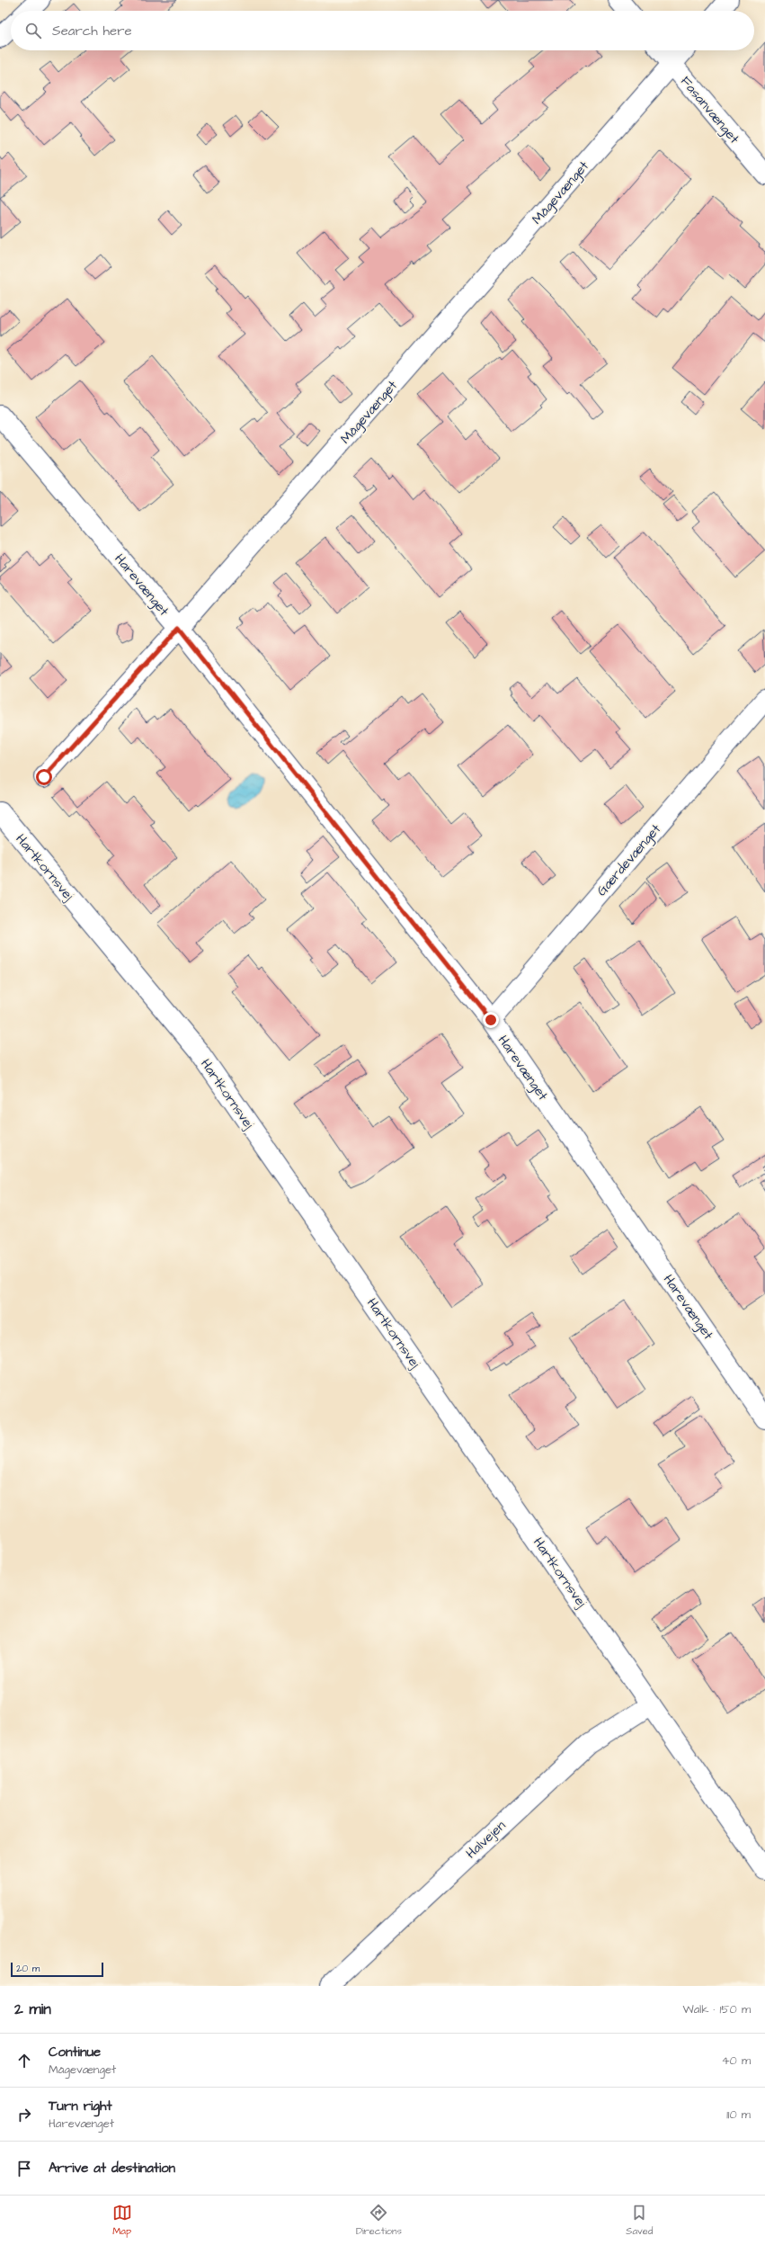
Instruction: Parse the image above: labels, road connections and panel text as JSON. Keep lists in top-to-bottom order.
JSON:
{
  "streets": {
    "street": [
      "Fasanvænget",
      "Mågevænget",
      "Harevænget",
      "Gærdevænget",
      "Hartkornsvej",
      "Halvejen"
    ]
  },
  "crossings": [
    ["Fasanvænget", "Mågevænget"],
    ["Mågevænget", "Harevænget"],
    ["Harevænget", "Gærdevænget"],
    ["Hartkornsvej", "Halvejen"]
  ],
  "scale_bar": "20 m",
  "page": {
    "search": "Search here",
    "scale": "20 m",
    "heading": ["2 min", "Walk · 150 m"],
    "list": [
      ["Continue", "Mågevænget", "40 m"],
      ["Turn right", "Harevænget", "110 m"],
      "Arrive at destination"
    ],
    "nav": ["Map", "Directions", "Saved"]
  }
}
